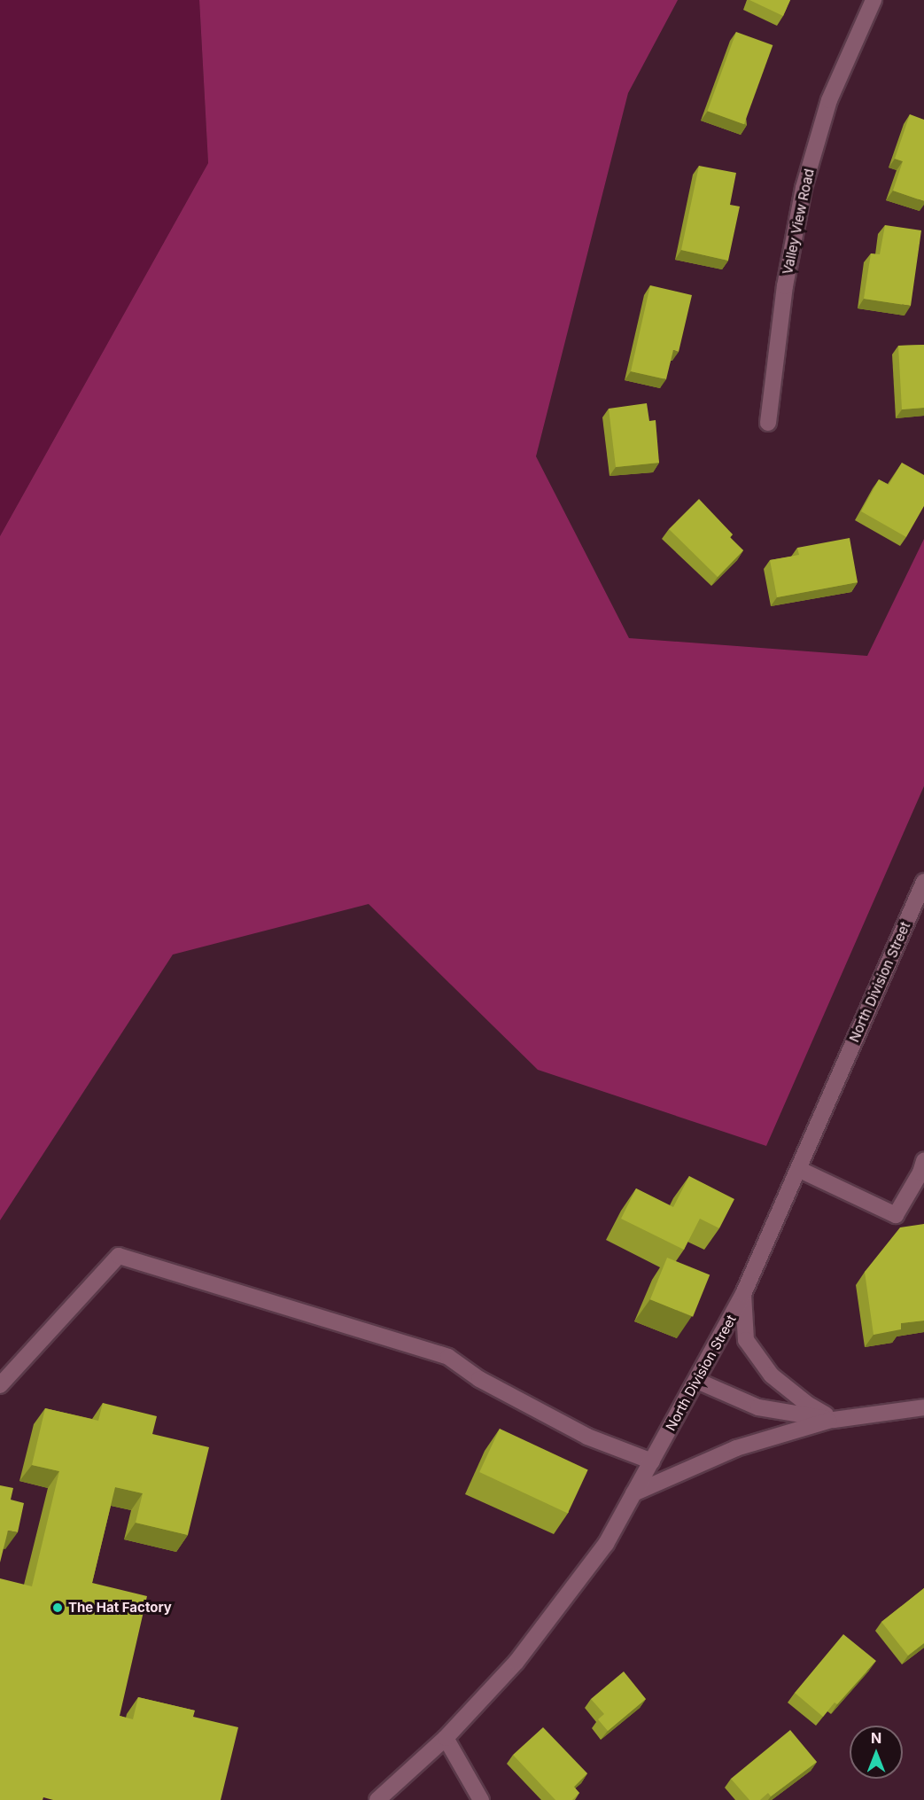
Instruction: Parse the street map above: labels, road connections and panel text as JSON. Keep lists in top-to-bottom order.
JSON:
{
  "streets": {
    "street": ["Valley View Road", "North Division Street"]
  },
  "places": ["The Hat Factory"],
  "north": "top"
}
